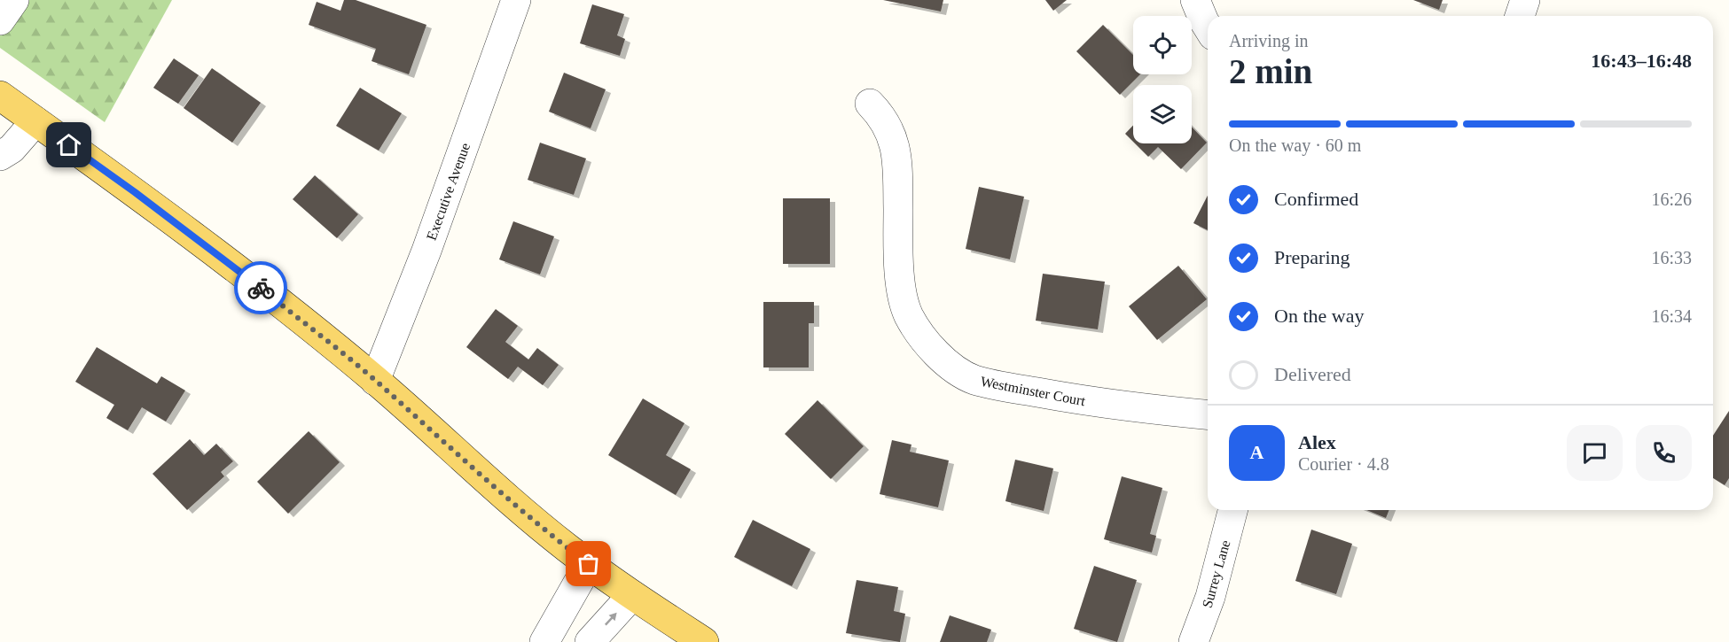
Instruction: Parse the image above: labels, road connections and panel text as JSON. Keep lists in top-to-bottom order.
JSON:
{
  "streets": {
    "street": ["Executive Avenue", "Westminster Court", "Surrey Lane"]
  },
  "page": {
    "heading": ["2 min", "Arriving in", "16:43–16:48"],
    "panel": ["Alex", "Courier · 4.8"],
    "bar": "On the way · 60 m",
    "list": [
      ["Confirmed", "16:26"],
      ["Preparing", "16:33"],
      ["On the way", "16:34"],
      "Delivered"
    ],
    "round": "A"
  }
}
